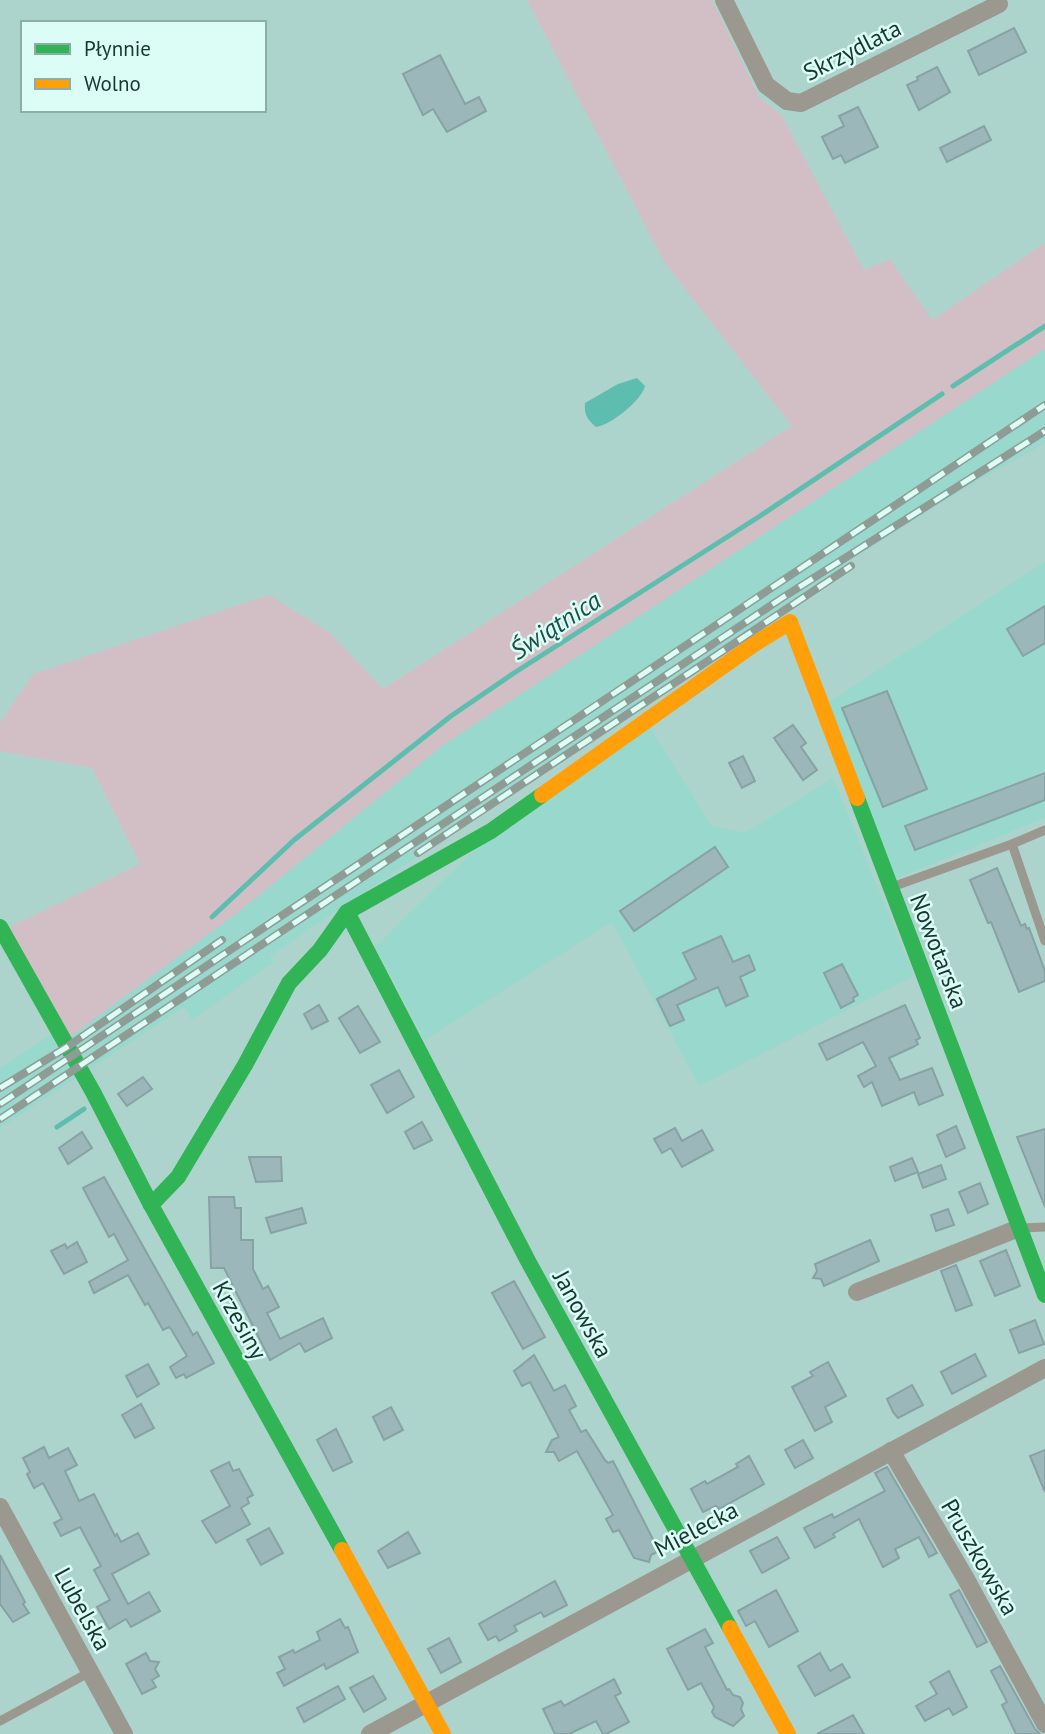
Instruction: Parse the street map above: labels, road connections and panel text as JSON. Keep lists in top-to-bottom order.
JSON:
{
  "streets": {
    "street": [
      "Skrzydlata",
      "Nowotarska",
      "Janowska",
      "Krzesiny",
      "Mielecka",
      "Pruszkowska",
      "Lubelska"
    ]
  },
  "crossings": [
    ["Nowotarska", "Janowska"],
    ["Janowska", "Mielecka"],
    ["Krzesiny", "Mielecka"],
    ["Mielecka", "Pruszkowska"]
  ],
  "water": ["Świątnica"],
  "legend": ["Płynnie", "Wolno"]
}
